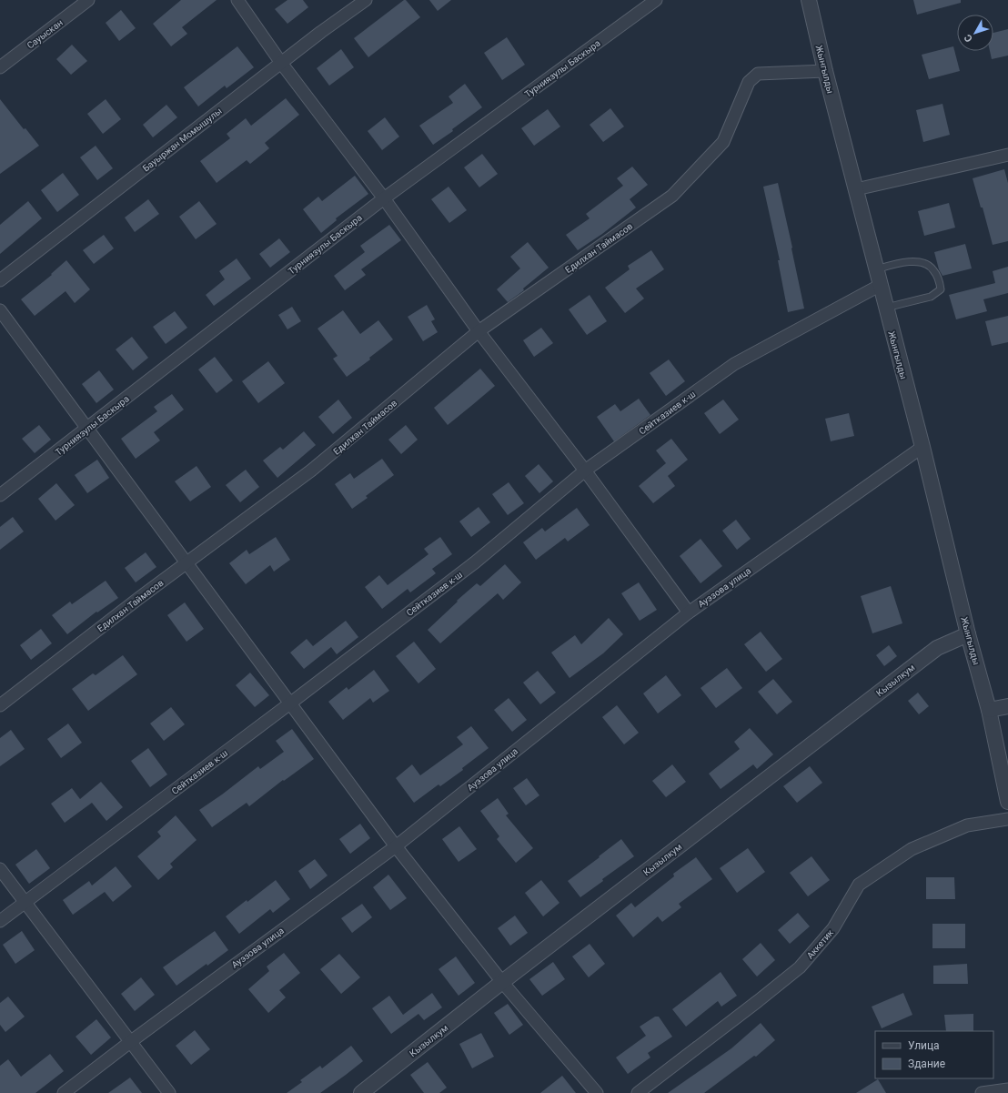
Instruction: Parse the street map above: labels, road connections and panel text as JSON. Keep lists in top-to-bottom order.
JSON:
{
  "streets": {
    "street": [
      "Сауыскан",
      "Турниязулы Баскыра",
      "Жынгылды",
      "Бауыржан Момышулы",
      "Едилхан Таймасов",
      "Сейтказиев к-ш",
      "Ауэзова улица",
      "Кызылкум",
      "Аккетик"
    ]
  },
  "crossings": [
    ["Жынгылды", "Едилхан Таймасов"],
    ["Жынгылды", "Сейтказиев к-ш"],
    ["Жынгылды", "Ауэзова улица"],
    ["Жынгылды", "Кызылкум"]
  ],
  "legend": ["Улица", "Здание"],
  "north": "bottom left"
}
